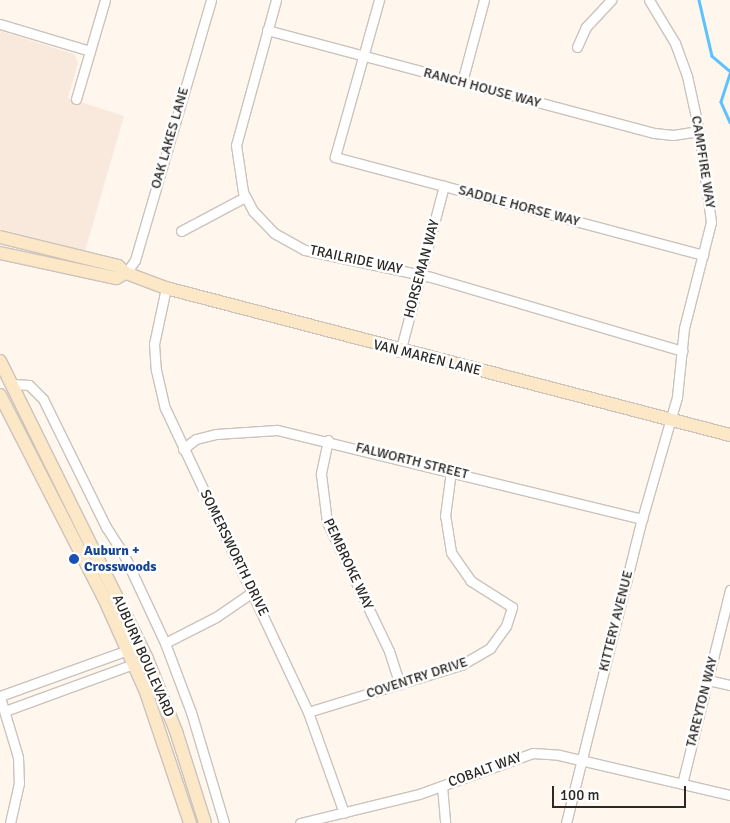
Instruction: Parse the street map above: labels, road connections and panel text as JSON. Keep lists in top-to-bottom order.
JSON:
{
  "streets": {
    "main road": ["VAN MAREN LANE", "AUBURN BOULEVARD"],
    "street": [
      "RANCH HOUSE WAY",
      "OAK LAKES LANE",
      "CAMPFIRE WAY",
      "SADDLE HORSE WAY",
      "TRAILRIDE WAY",
      "HORSEMAN WAY",
      "FALWORTH STREET",
      "SOMERSWORTH DRIVE",
      "PEMBROKE WAY",
      "KITTERY AVENUE",
      "COVENTRY DRIVE",
      "TAREYTON WAY",
      "COBALT WAY"
    ]
  },
  "crossings": [
    ["RANCH HOUSE WAY", "CAMPFIRE WAY"],
    ["RANCH HOUSE WAY", "SADDLE HORSE WAY"],
    ["RANCH HOUSE WAY", "TRAILRIDE WAY"],
    ["OAK LAKES LANE", "VAN MAREN LANE"],
    ["CAMPFIRE WAY", "SADDLE HORSE WAY"],
    ["CAMPFIRE WAY", "TRAILRIDE WAY"],
    ["CAMPFIRE WAY", "VAN MAREN LANE"],
    ["CAMPFIRE WAY", "KITTERY AVENUE"],
    ["SADDLE HORSE WAY", "HORSEMAN WAY"],
    ["TRAILRIDE WAY", "HORSEMAN WAY"],
    ["HORSEMAN WAY", "VAN MAREN LANE"],
    ["VAN MAREN LANE", "SOMERSWORTH DRIVE"],
    ["VAN MAREN LANE", "KITTERY AVENUE"],
    ["FALWORTH STREET", "SOMERSWORTH DRIVE"],
    ["FALWORTH STREET", "PEMBROKE WAY"],
    ["FALWORTH STREET", "KITTERY AVENUE"],
    ["FALWORTH STREET", "COVENTRY DRIVE"],
    ["SOMERSWORTH DRIVE", "COVENTRY DRIVE"],
    ["SOMERSWORTH DRIVE", "COBALT WAY"],
    ["PEMBROKE WAY", "COVENTRY DRIVE"],
    ["KITTERY AVENUE", "COBALT WAY"],
    ["TAREYTON WAY", "COBALT WAY"]
  ],
  "places": ["Auburn + Crosswoods"],
  "scale_bar": "100 m"
}
